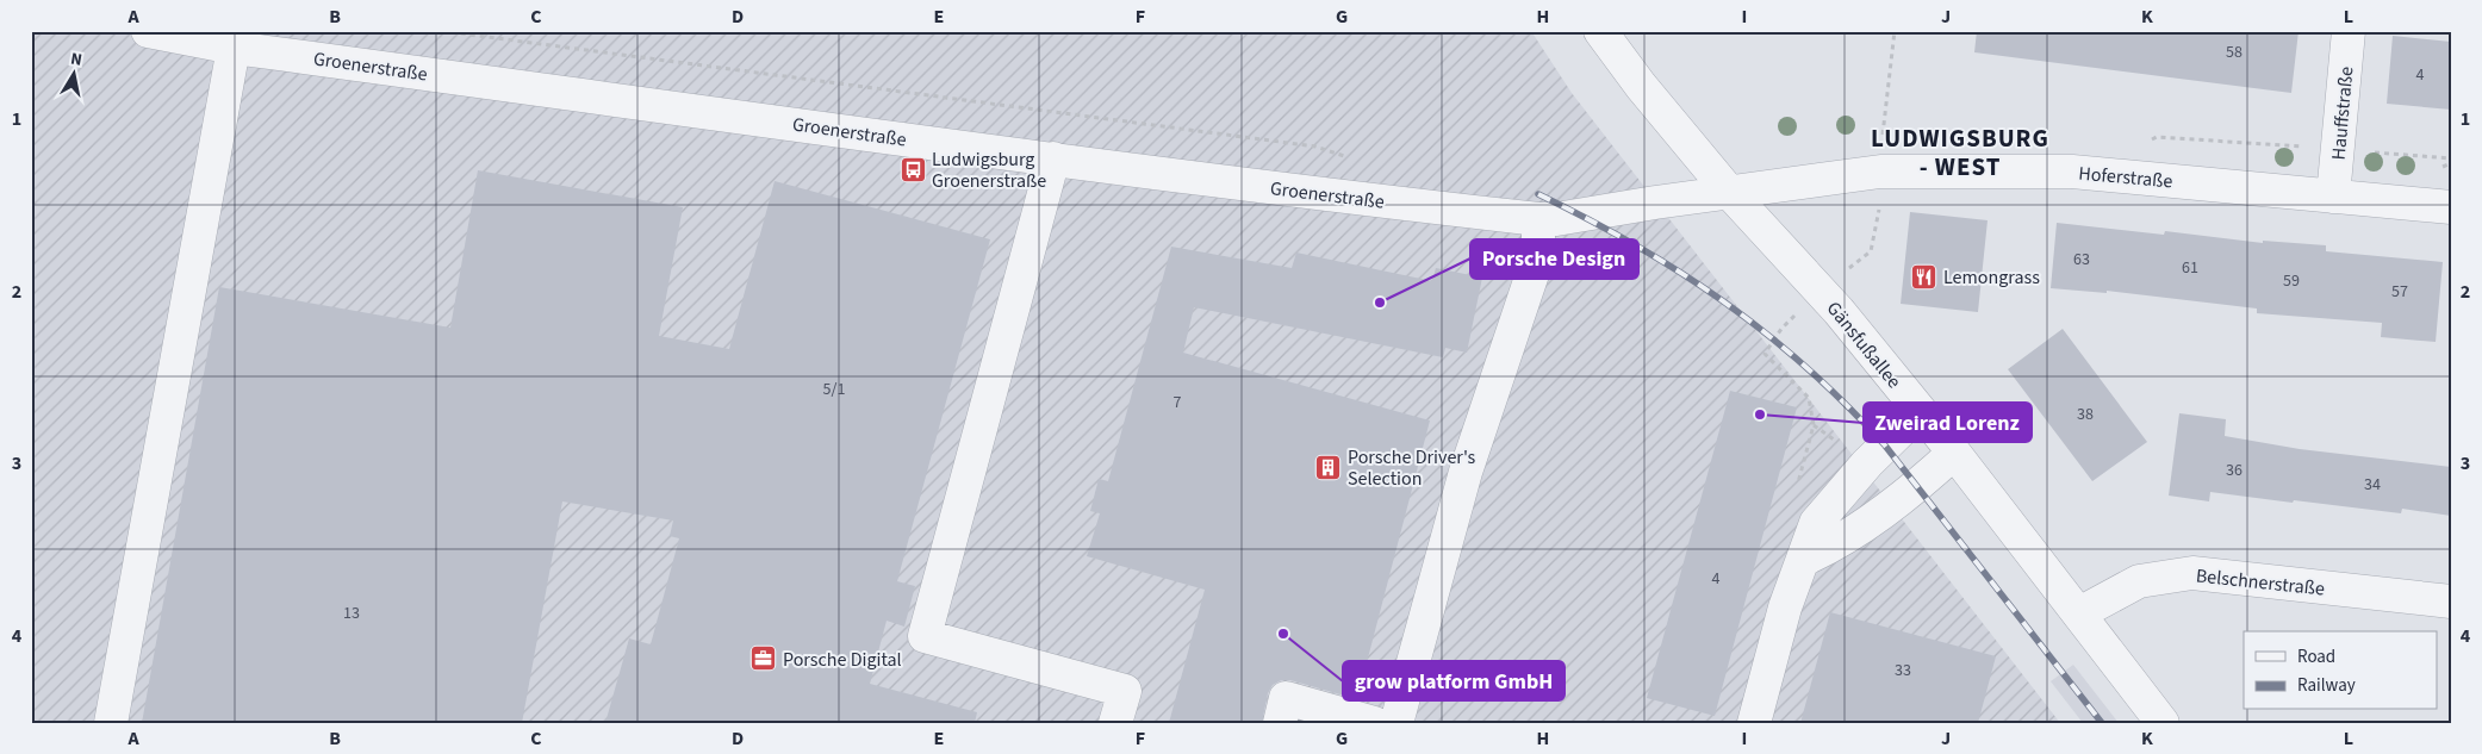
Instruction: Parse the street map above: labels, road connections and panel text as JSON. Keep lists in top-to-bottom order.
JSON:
{
  "streets": {
    "street": [
      "Groenerstraße",
      "Hauffstraße",
      "Hoferstraße",
      "Gänsfußallee",
      "Belschnerstraße"
    ]
  },
  "crossings": [
    ["Groenerstraße", "Hoferstraße"],
    ["Groenerstraße", "Gänsfußallee"],
    ["Hauffstraße", "Hoferstraße"],
    ["Hoferstraße", "Gänsfußallee"],
    ["Gänsfußallee", "Belschnerstraße"]
  ],
  "districts": ["LUDWIGSBURG - WEST"],
  "places": {
    "bus stop": ["Ludwigsburg Groenerstraße"],
    "restaurant": ["Lemongrass"],
    "other": ["Porsche Design", "Zweirad Lorenz", "grow platform GmbH"],
    "building": ["Porsche Driver's Selection"],
    "office": ["Porsche Digital"]
  },
  "house_numbers": [
    "58",
    "4",
    "63",
    "61",
    "59",
    "57",
    "5/1",
    "7",
    "38",
    "36",
    "34",
    "4",
    "13",
    "33"
  ],
  "legend": ["Road", "Railway"],
  "north": "top",
  "grid": {
    "columns": [
      "A",
      "B",
      "C",
      "D",
      "E",
      "F",
      "G",
      "H",
      "I",
      "J",
      "K",
      "L"
    ],
    "rows": [
      "1",
      "2",
      "3",
      "4"
    ]
  }
}
